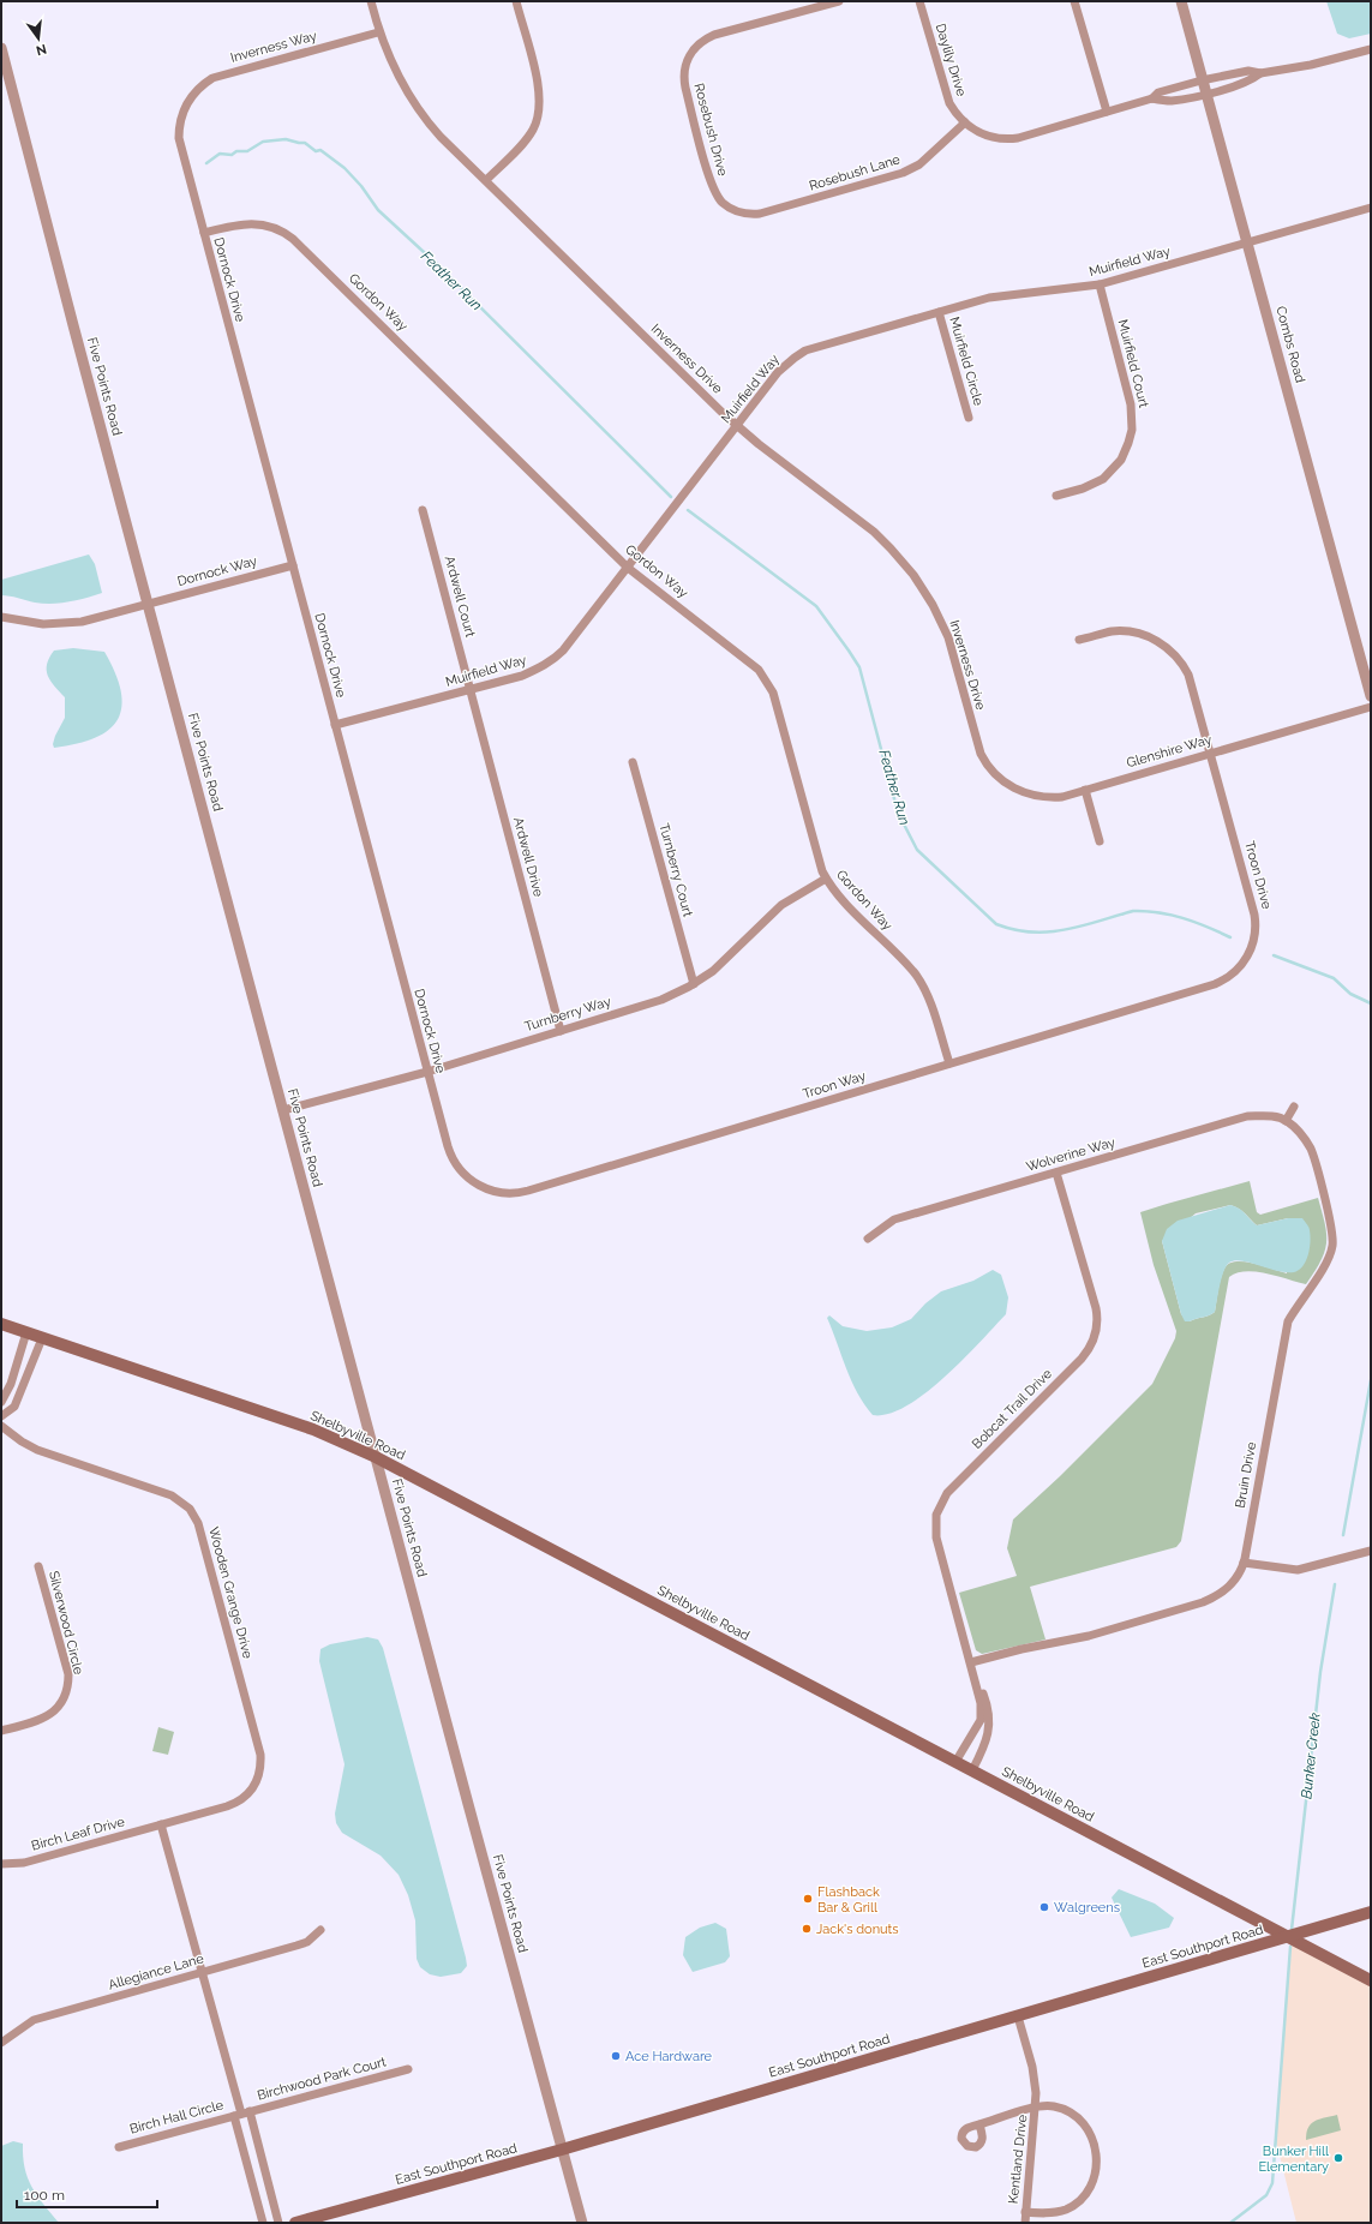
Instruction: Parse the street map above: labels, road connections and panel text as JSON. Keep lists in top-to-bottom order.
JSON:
{
  "streets": {
    "main road": ["Shelbyville Road", "East Southport Road"],
    "street": [
      "Inverness Way",
      "Daylily Drive",
      "Rosebush Drive",
      "Rosebush Lane",
      "Muirfield Way",
      "Dornock Drive",
      "Gordon Way",
      "Combs Road",
      "Inverness Drive",
      "Muirfield Circle",
      "Muirfield Court",
      "Five Points Road",
      "Dornock Way",
      "Ardwell Court",
      "Glenshire Way",
      "Ardwell Drive",
      "Turnberry Court",
      "Troon Drive",
      "Turnberry Way",
      "Troon Way",
      "Wolverine Way",
      "Bobcat Trail Drive",
      "Bruin Drive",
      "Wooden Grange Drive",
      "Silverwood Circle",
      "Birch Leaf Drive",
      "Allegiance Lane",
      "Birchwood Park Court",
      "Birch Hall Circle",
      "Kentland Drive"
    ]
  },
  "crossings": [
    ["Inverness Way", "Dornock Drive"],
    ["Inverness Way", "Inverness Drive"],
    ["Daylily Drive", "Rosebush Lane"],
    ["Rosebush Drive", "Rosebush Lane"],
    ["Muirfield Way", "Dornock Drive"],
    ["Muirfield Way", "Gordon Way"],
    ["Muirfield Way", "Combs Road"],
    ["Muirfield Way", "Inverness Drive"],
    ["Muirfield Way", "Muirfield Circle"],
    ["Muirfield Way", "Muirfield Court"],
    ["Muirfield Way", "Ardwell Court"],
    ["Muirfield Way", "Ardwell Drive"],
    ["Dornock Drive", "Gordon Way"],
    ["Dornock Drive", "Dornock Way"],
    ["Dornock Drive", "Turnberry Way"],
    ["Dornock Drive", "Troon Way"],
    ["Gordon Way", "Turnberry Way"],
    ["Gordon Way", "Troon Way"],
    ["Inverness Drive", "Glenshire Way"],
    ["Five Points Road", "Dornock Way"],
    ["Five Points Road", "Turnberry Way"],
    ["Five Points Road", "Shelbyville Road"],
    ["Five Points Road", "East Southport Road"],
    ["Ardwell Court", "Ardwell Drive"],
    ["Glenshire Way", "Troon Drive"],
    ["Ardwell Drive", "Turnberry Way"],
    ["Turnberry Court", "Turnberry Way"],
    ["Troon Drive", "Troon Way"],
    ["Wolverine Way", "Bobcat Trail Drive"],
    ["Wolverine Way", "Bruin Drive"],
    ["Bobcat Trail Drive", "Shelbyville Road"],
    ["Bobcat Trail Drive", "Bruin Drive"],
    ["Shelbyville Road", "East Southport Road"],
    ["Wooden Grange Drive", "Birch Leaf Drive"],
    ["East Southport Road", "Kentland Drive"],
    ["Birchwood Park Court", "Birch Hall Circle"]
  ],
  "water": ["Feather Run", "Bunker Creek"],
  "places": [
    "Flashback Bar & Grill",
    "Walgreens",
    "Jack's donuts",
    "Ace Hardware",
    "Bunker Hill Elementary"
  ],
  "scale_bar": "100 m",
  "north": "bottom"
}
